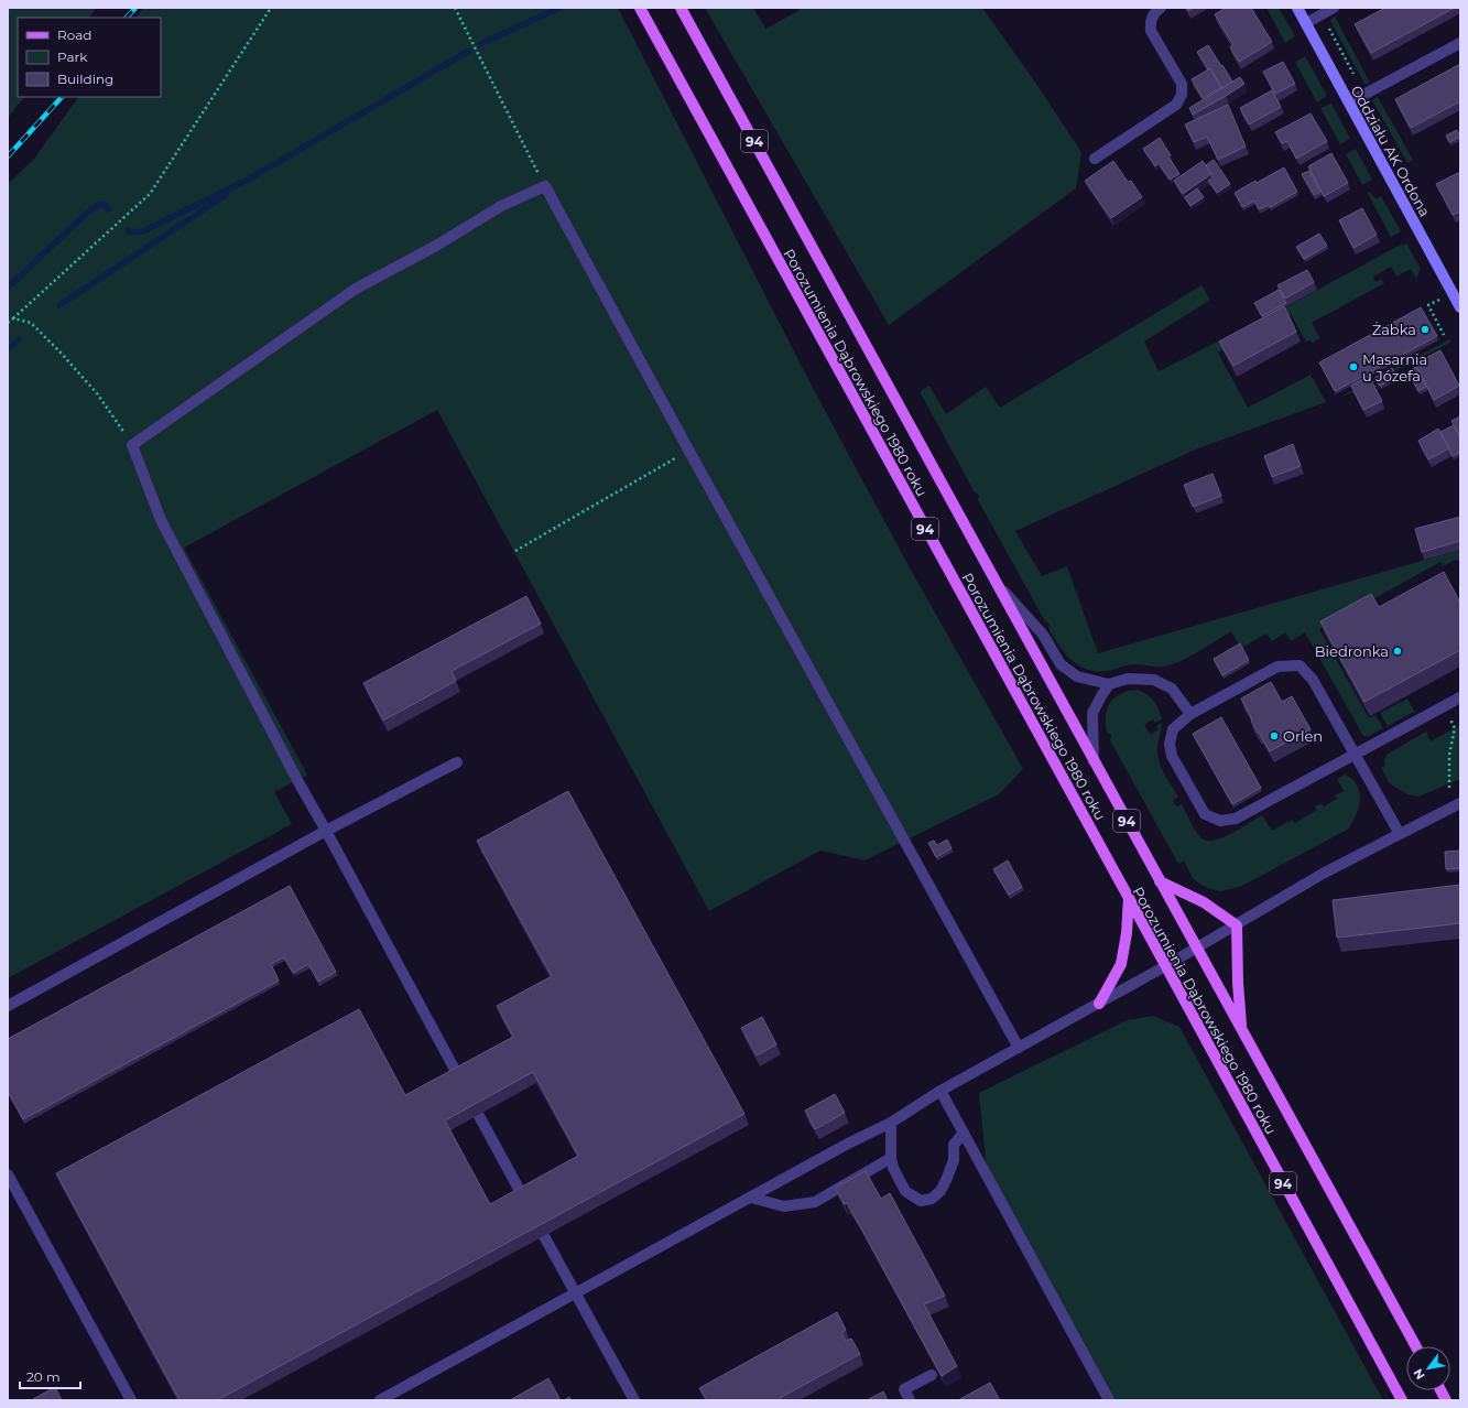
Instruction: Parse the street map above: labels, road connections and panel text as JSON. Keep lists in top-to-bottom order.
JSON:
{
  "streets": {
    "main road": ["94", "Porozumienia Dąbrowskiego 1980 roku"],
    "street": ["Oddziału AK Ordona"]
  },
  "places": [
    "Żabka",
    "Masarnia u Józefa",
    "Biedronka",
    "Orlen"
  ],
  "legend": ["Road", "Park", "Building"],
  "scale_bar": "20 m",
  "north": "bottom left"
}
